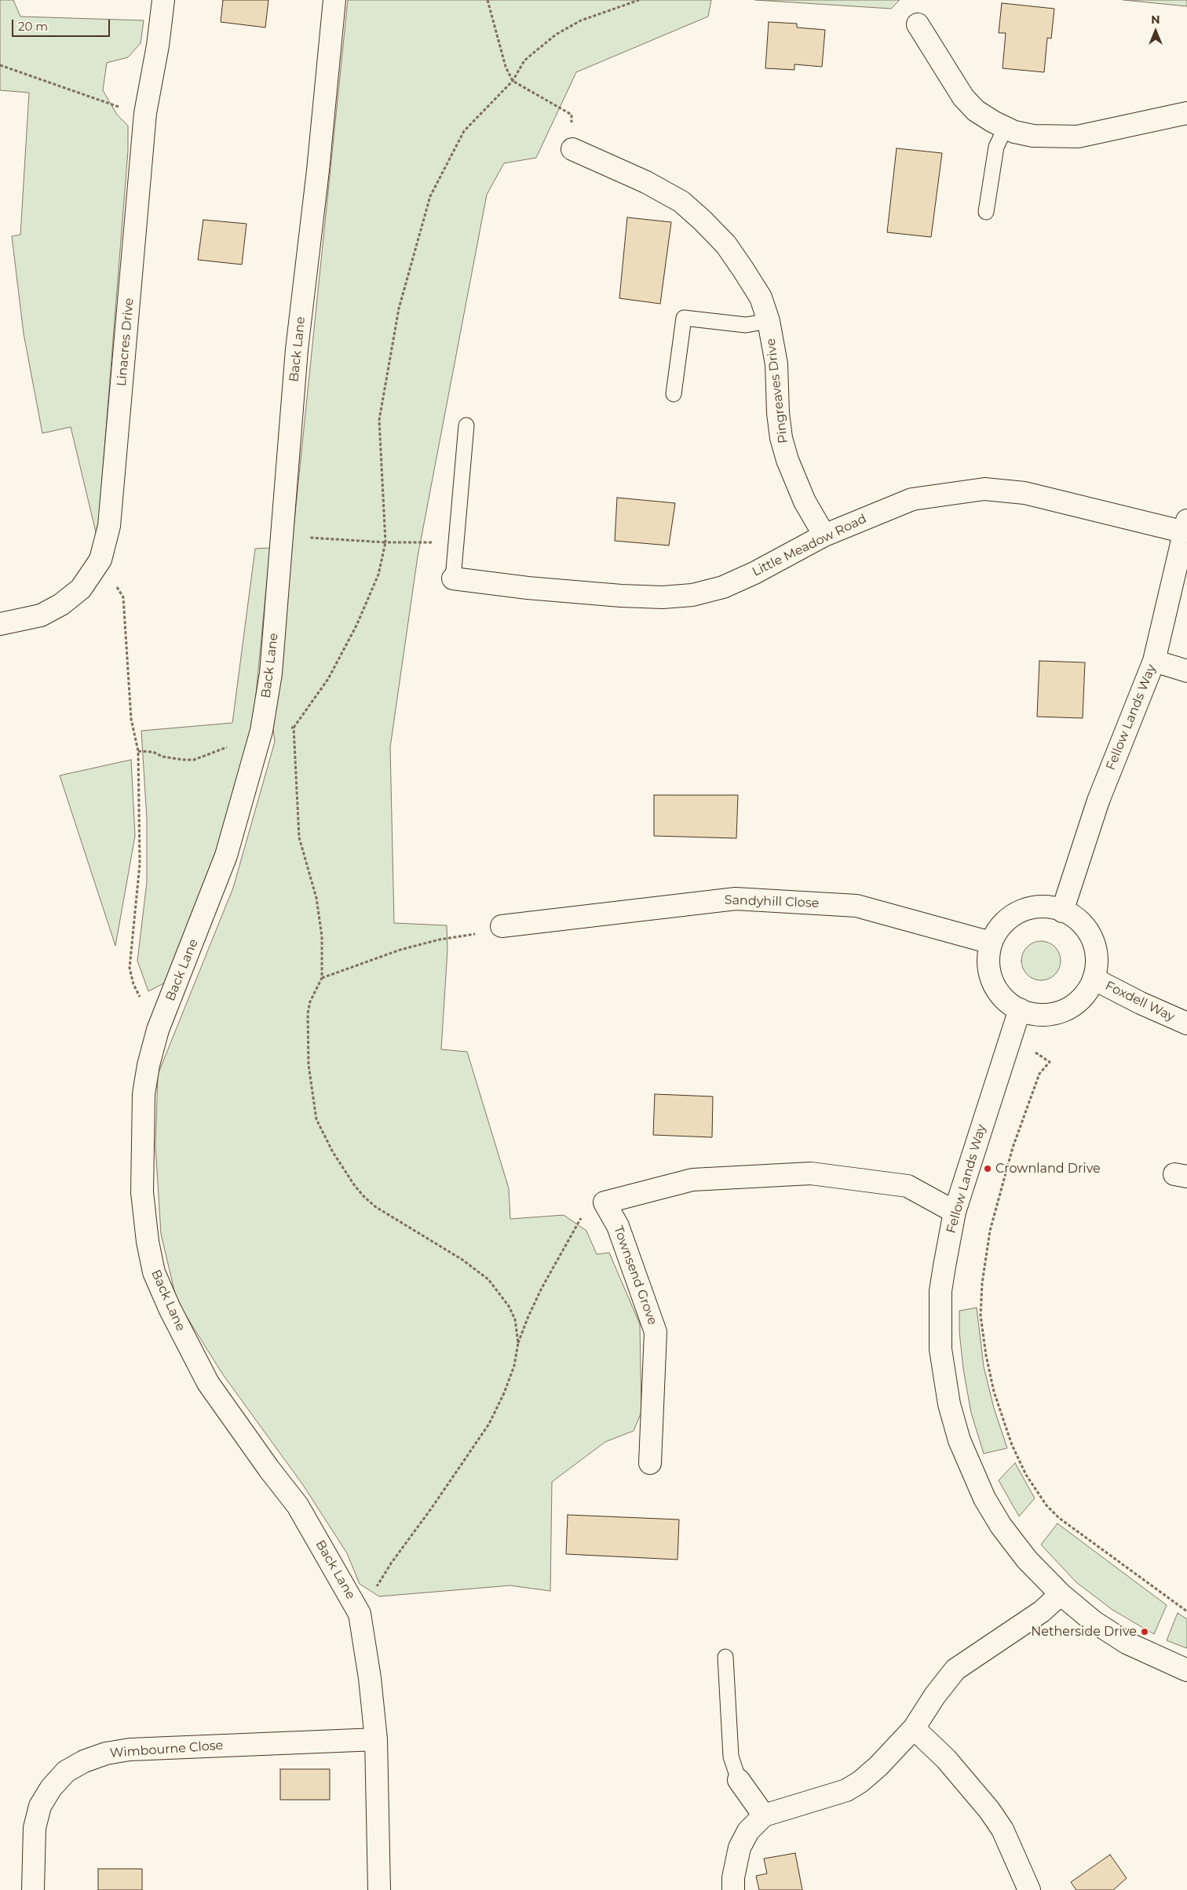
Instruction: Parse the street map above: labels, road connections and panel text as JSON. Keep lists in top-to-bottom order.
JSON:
{
  "streets": {
    "street": [
      "Linacres Drive",
      "Back Lane",
      "Pingreaves Drive",
      "Little Meadow Road",
      "Fellow Lands Way",
      "Sandyhill Close",
      "Foxdell Way",
      "Townsend Grove",
      "Wimbourne Close"
    ]
  },
  "crossings": [
    ["Back Lane", "Wimbourne Close"],
    ["Pingreaves Drive", "Little Meadow Road"],
    ["Little Meadow Road", "Fellow Lands Way"],
    ["Fellow Lands Way", "Sandyhill Close"],
    ["Fellow Lands Way", "Foxdell Way"],
    ["Sandyhill Close", "Foxdell Way"]
  ],
  "places": ["Crownland Drive", "Netherside Drive"],
  "scale_bar": "20 m",
  "north": "top"
}
